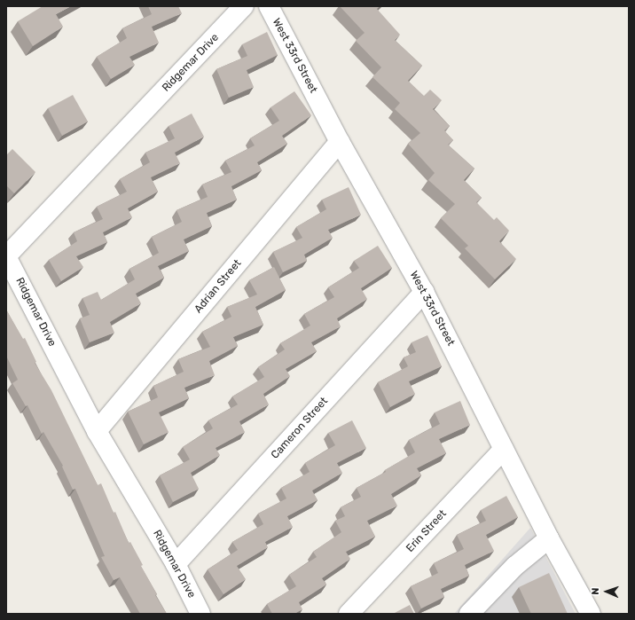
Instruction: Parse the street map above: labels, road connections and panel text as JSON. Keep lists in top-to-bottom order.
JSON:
{
  "streets": {
    "street": [
      "West 33rd Street",
      "Ridgemar Drive",
      "Adrian Street",
      "Cameron Street",
      "Erin Street"
    ]
  },
  "crossings": [
    ["West 33rd Street", "Adrian Street"],
    ["West 33rd Street", "Cameron Street"],
    ["West 33rd Street", "Erin Street"],
    ["Ridgemar Drive", "Adrian Street"],
    ["Ridgemar Drive", "Cameron Street"]
  ],
  "north": "left"
}
